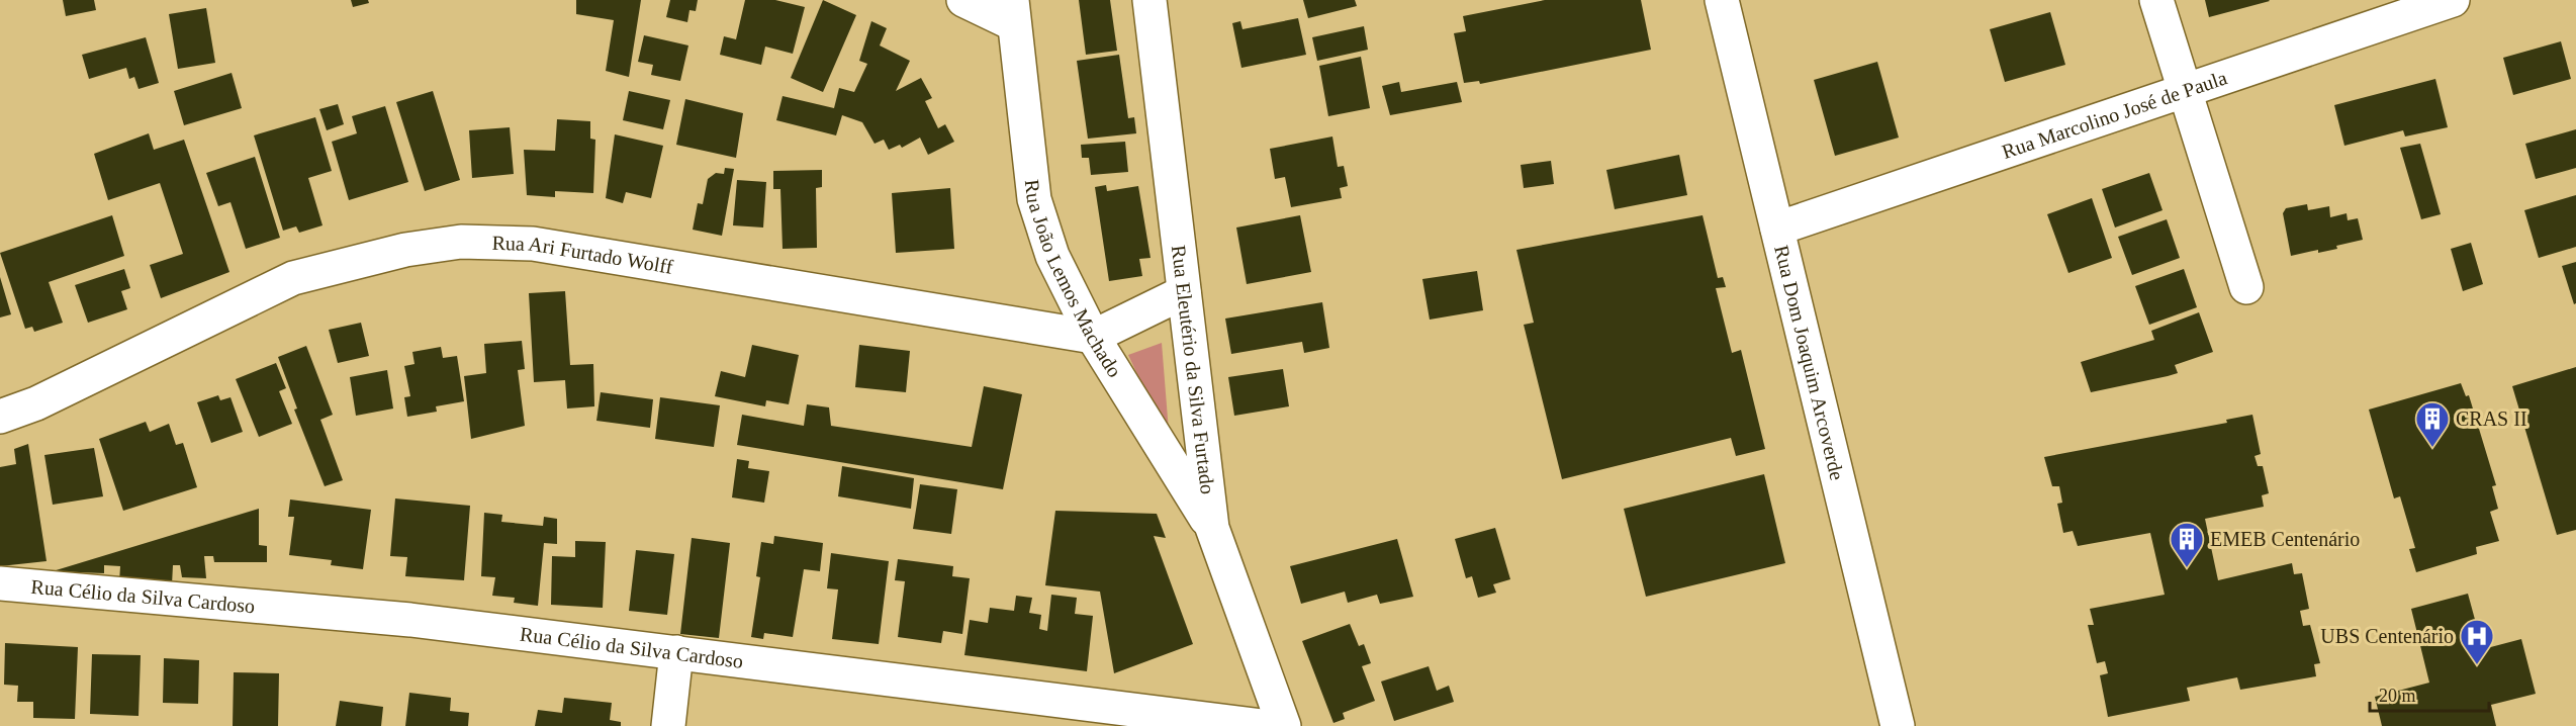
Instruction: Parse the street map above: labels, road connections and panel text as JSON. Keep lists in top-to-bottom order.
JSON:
{
  "streets": {
    "street": [
      "Rua Marcolino José de Paula",
      "Rua Ari Furtado Wolff",
      "Rua João Lemos Machado",
      "Rua Dom Joaquim Arcoverde",
      "Rua Eleutério da Silva Furtado",
      "Rua Célio da Silva Cardoso"
    ]
  },
  "crossings": [
    ["Rua Marcolino José de Paula", "Rua Dom Joaquim Arcoverde"],
    ["Rua Ari Furtado Wolff", "Rua João Lemos Machado"],
    ["Rua João Lemos Machado", "Rua Eleutério da Silva Furtado"]
  ],
  "places": {
    "building": ["CRAS II", "EMEB Centenário"],
    "hospital": ["UBS Centenário"]
  },
  "scale_bar": "20 m"
}
